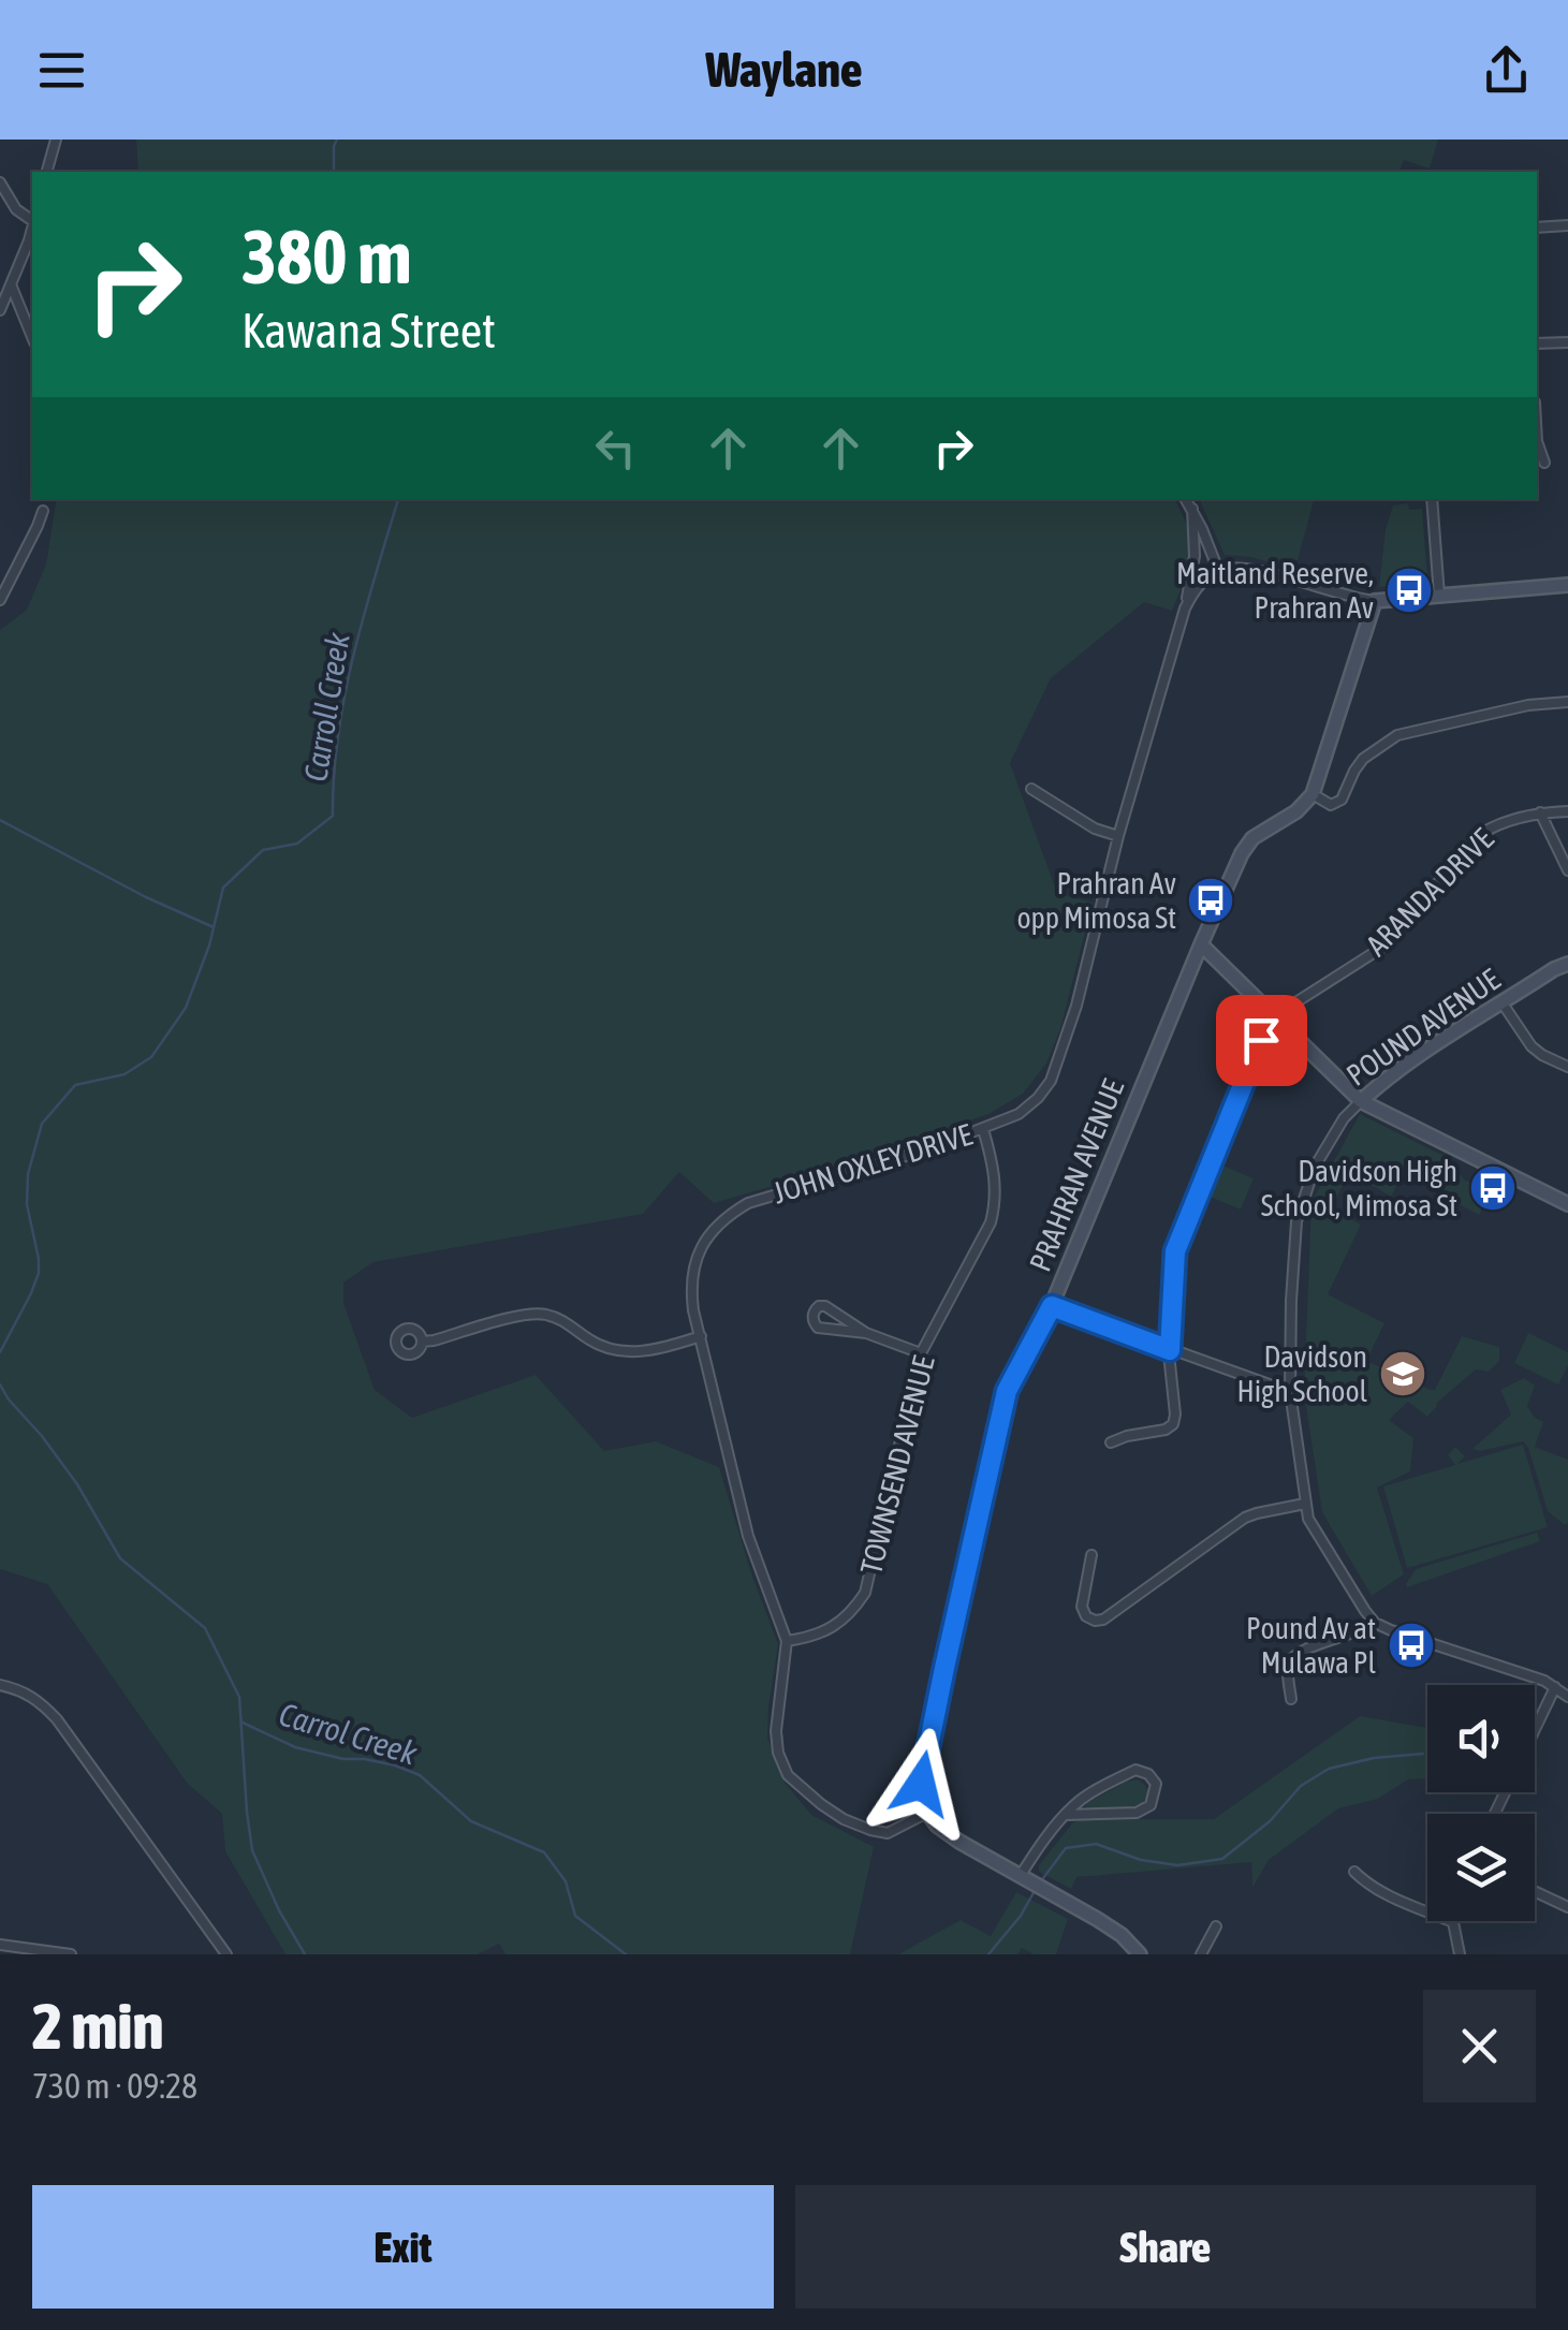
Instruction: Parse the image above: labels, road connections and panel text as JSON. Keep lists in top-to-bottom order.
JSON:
{
  "streets": {
    "street": [
      "ARANDA DRIVE",
      "POUND AVENUE",
      "JOHN OXLEY DRIVE",
      "PRAHRAN AVENUE",
      "TOWNSEND AVENUE"
    ]
  },
  "crossings": [
    ["JOHN OXLEY DRIVE", "PRAHRAN AVENUE"],
    ["JOHN OXLEY DRIVE", "TOWNSEND AVENUE"]
  ],
  "water": ["Carroll Creek", "Carrol Creek"],
  "places": {
    "bus stop": [
      "Maitland Reserve, Prahran Av",
      "Prahran Av opp Mimosa St",
      "Davidson High School, Mimosa St",
      "Pound Av at Mulawa Pl"
    ],
    "school or university": ["Davidson High School"]
  },
  "page": {
    "header": "Waylane",
    "turn": ["380 m", "Kawana Street"],
    "heading": ["2 min", "730 m · 09:28"],
    "buttons": ["Exit", "Share"]
  }
}
